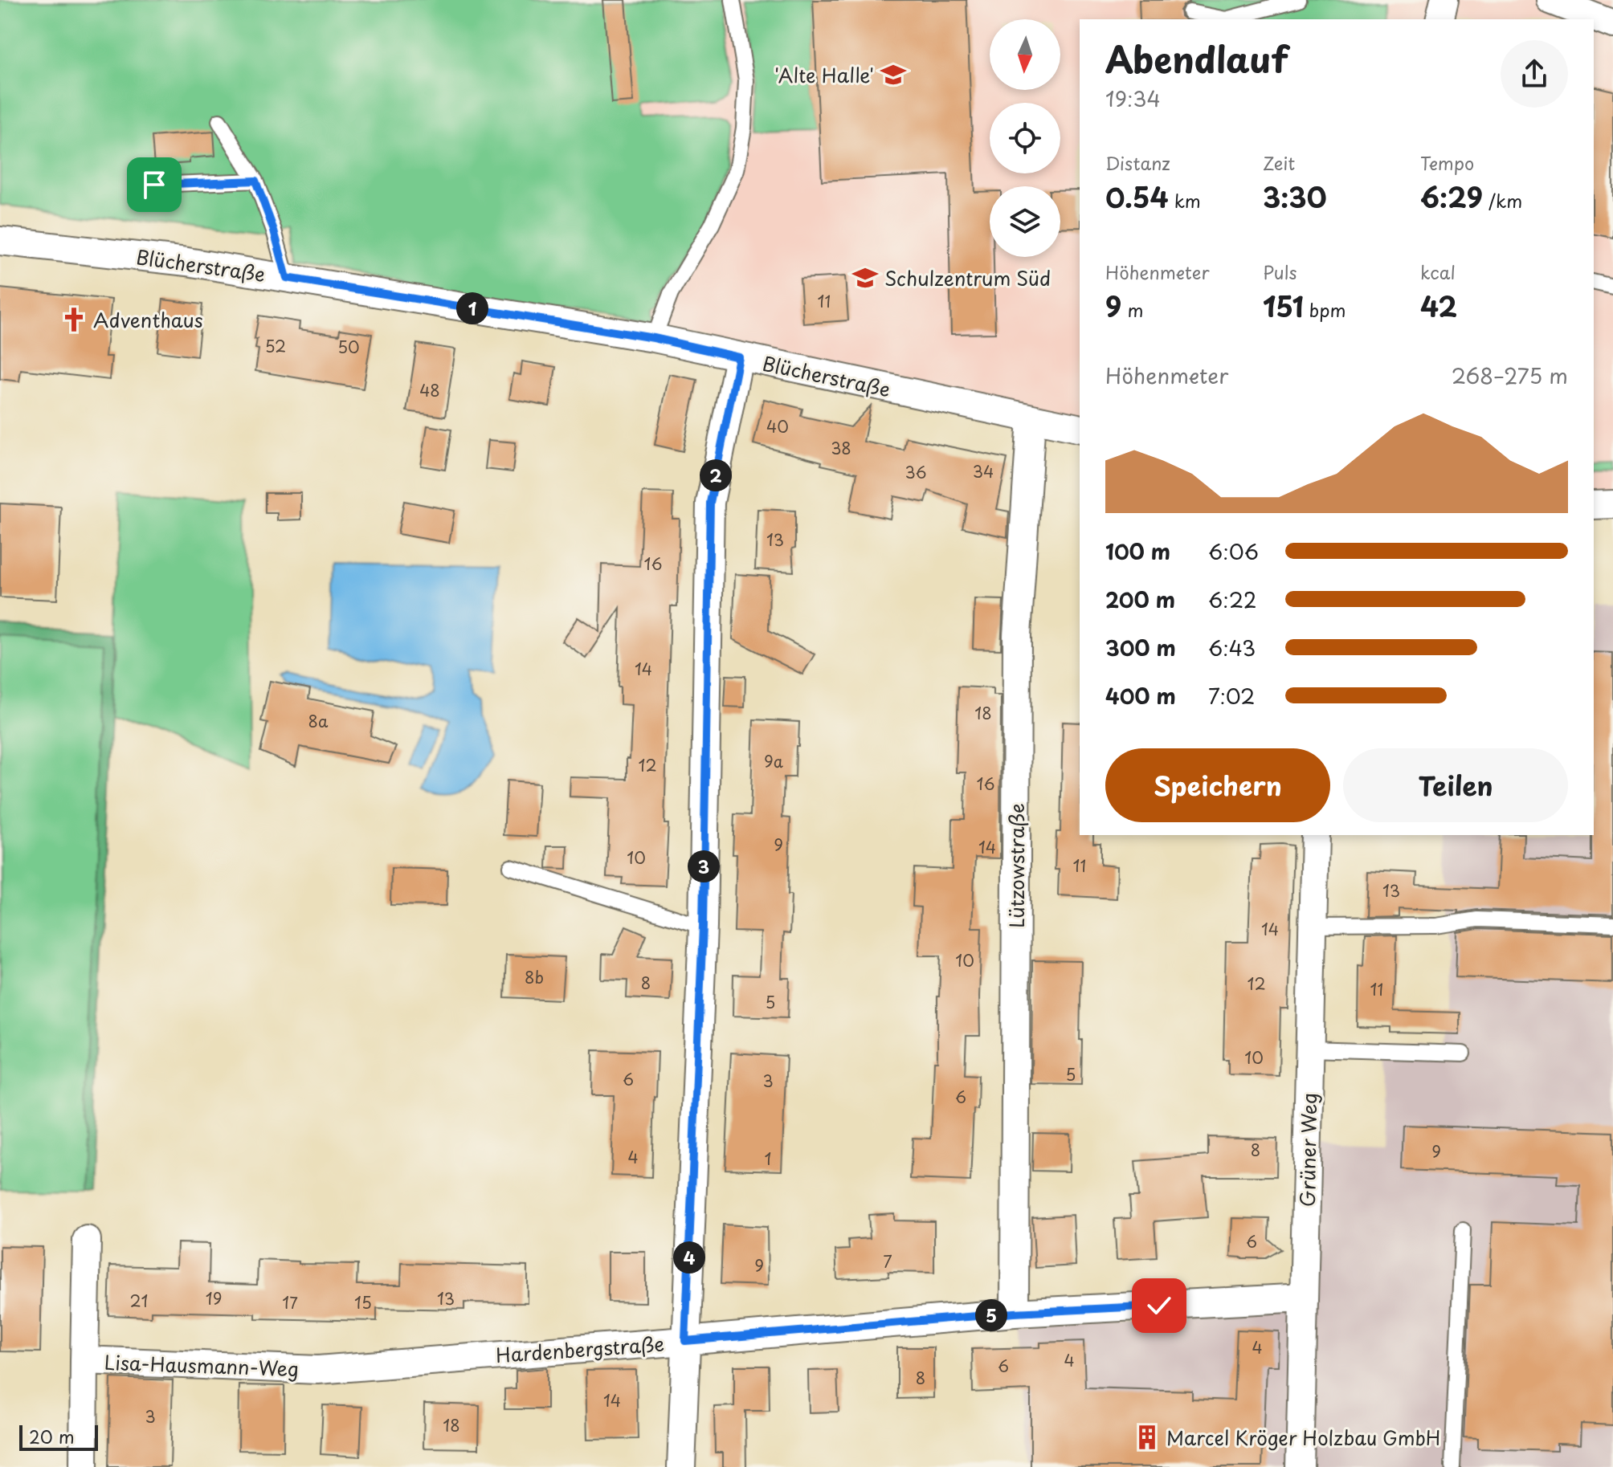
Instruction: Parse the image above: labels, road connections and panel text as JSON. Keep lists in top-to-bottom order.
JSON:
{
  "streets": {
    "street": [
      "Blücherstraße",
      "Lützowstraße",
      "Grüner Weg",
      "Hardenbergstraße",
      "Lisa-Hausmann-Weg"
    ]
  },
  "crossings": [
    ["Blücherstraße", "Lützowstraße"],
    ["Lützowstraße", "Hardenbergstraße"],
    ["Grüner Weg", "Hardenbergstraße"],
    ["Hardenbergstraße", "Lisa-Hausmann-Weg"]
  ],
  "places": {
    "school or university": ["'Alte Halle'", "Schulzentrum Süd"],
    "church": ["Adventhaus"],
    "building": ["Marcel Kröger Holzbau GmbH"]
  },
  "house_numbers": [
    "11",
    "52",
    "50",
    "48",
    "40",
    "38",
    "34",
    "36",
    "13",
    "16",
    "14",
    "18",
    "8a",
    "9a",
    "12",
    "16",
    "9",
    "14",
    "10",
    "11",
    "13",
    "14",
    "10",
    "8b",
    "8",
    "12",
    "11",
    "5",
    "10",
    "5",
    "6",
    "3",
    "6",
    "8",
    "9",
    "4",
    "1",
    "6",
    "7",
    "9",
    "19",
    "13",
    "21",
    "17",
    "15",
    "4",
    "4",
    "6",
    "8",
    "14",
    "3",
    "18"
  ],
  "scale_bar": "20 m",
  "north": "bottom",
  "page": {
    "heading": ["Abendlauf", "19:34"],
    "stats": [
      ["Distanz", "0.54 km"],
      ["Zeit", "3:30"],
      ["Tempo", "6:29 /km"],
      ["Höhenmeter", "9 m"],
      ["Puls", "151 bpm"],
      ["kcal", "42"]
    ],
    "pins": [
      "1",
      "2",
      "3",
      "4",
      "5"
    ],
    "chart": ["Höhenmeter", "268–275 m"],
    "list": [
      {
        "name": "100 m",
        "note": "6:06"
      },
      {
        "name": "200 m",
        "note": "6:22"
      },
      {
        "name": "300 m",
        "note": "6:43"
      },
      {
        "name": "400 m",
        "note": "7:02"
      }
    ],
    "buttons": ["Speichern", "Teilen"],
    "scale": "20 m"
  }
}
